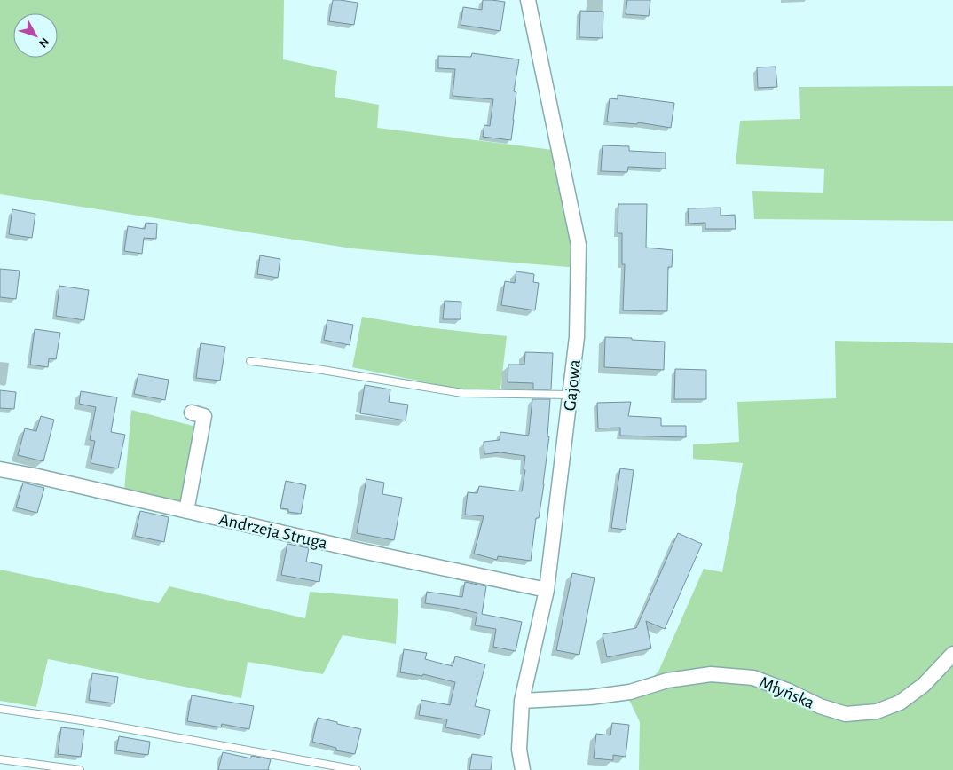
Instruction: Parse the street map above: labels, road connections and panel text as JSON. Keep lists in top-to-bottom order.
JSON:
{
  "streets": {
    "street": ["Gajowa", "Andrzeja Struga", "Młyńska"]
  },
  "crossings": [
    ["Gajowa", "Andrzeja Struga"],
    ["Gajowa", "Młyńska"]
  ],
  "north": "bottom right"
}
